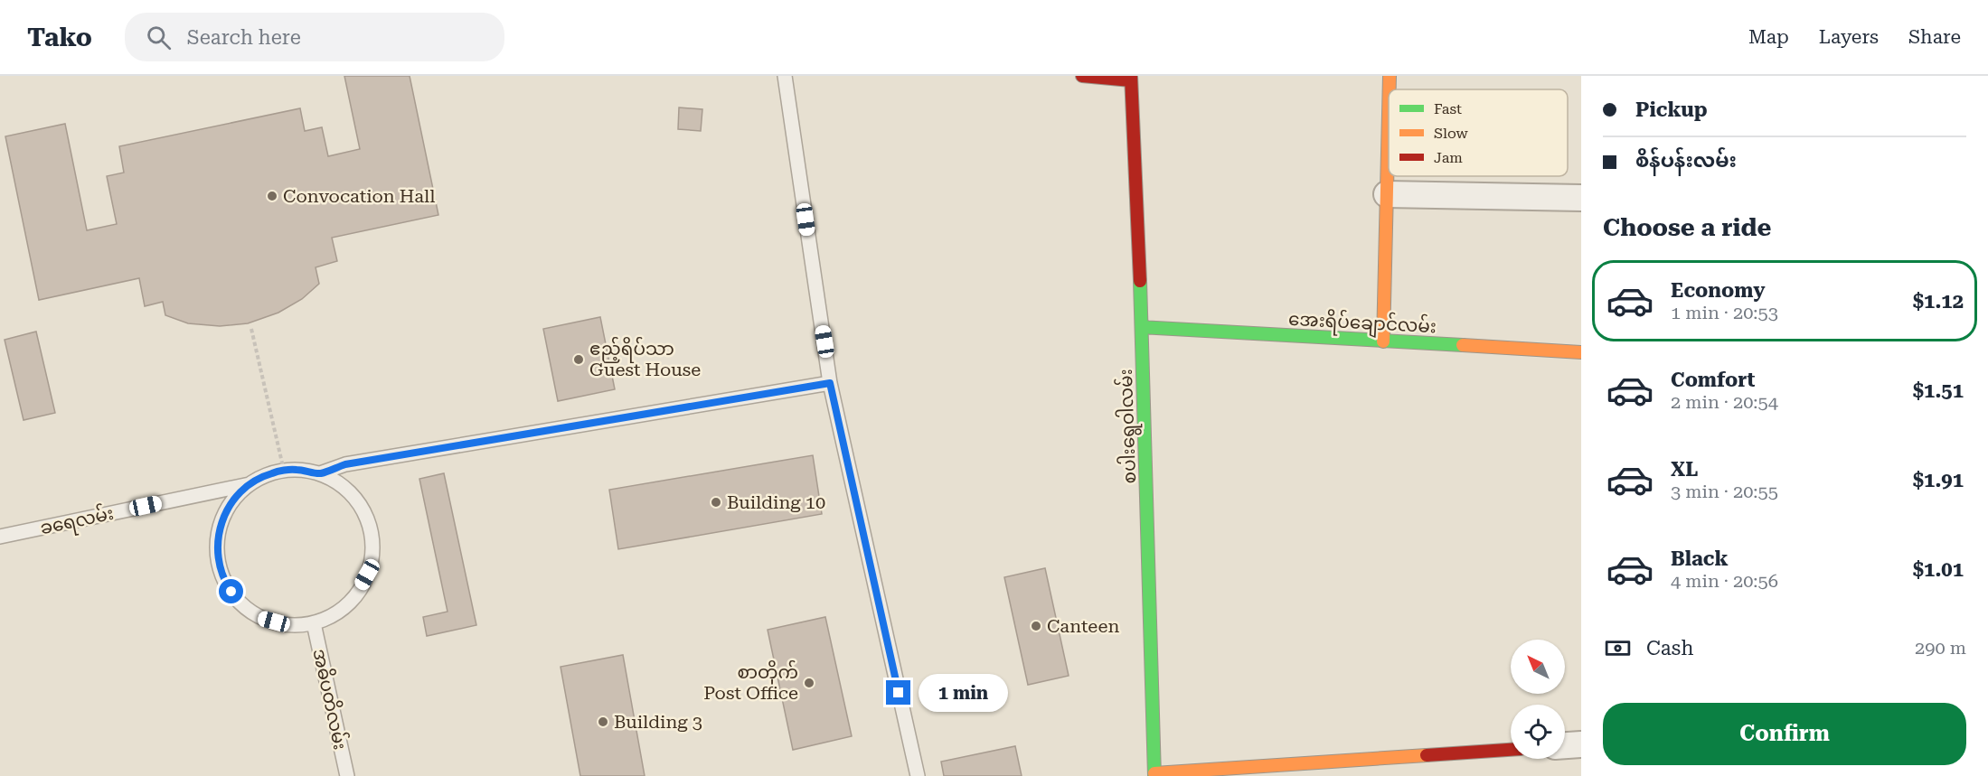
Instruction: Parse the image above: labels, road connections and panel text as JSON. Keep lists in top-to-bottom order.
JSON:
{
  "streets": {
    "street": ["အေးရိပ်ချောင်လမ်း", "စပါးရွေဝါလမ်း"],
    "lane": ["ခရေလမ်း", "အဓိပတိလမ်း"]
  },
  "crossings": [
    ["အေးရိပ်ချောင်လမ်း", "စပါးရွေဝါလမ်း"],
    ["ခရေလမ်း", "အဓိပတိလမ်း"]
  ],
  "places": [
    "Convocation Hall",
    "ဧည့်ရိပ်သာ Guest House",
    "Building 10",
    "Canteen",
    "စာတိုက် Post Office",
    "Building 3"
  ],
  "legend": ["Fast", "Slow", "Jam"],
  "north": "top left",
  "page": {
    "header": "Tako",
    "search": "Search here",
    "nav": ["Map", "Layers", "Share"],
    "banner": ["Pickup", "စိန်ပန်းလမ်း"],
    "heading": "Choose a ride",
    "list": [
      {
        "name": "Economy",
        "note": "1 min · 20:53",
        "value": "$1.12"
      },
      {
        "name": "Comfort",
        "note": "2 min · 20:54",
        "value": "$1.51"
      },
      {
        "name": "XL",
        "note": "3 min · 20:55",
        "value": "$1.91"
      },
      {
        "name": "Black",
        "note": "4 min · 20:56",
        "value": "$1.01"
      }
    ],
    "pay": ["Cash", "290 m"],
    "bubble": "1 min",
    "buttons": "Confirm"
  }
}
